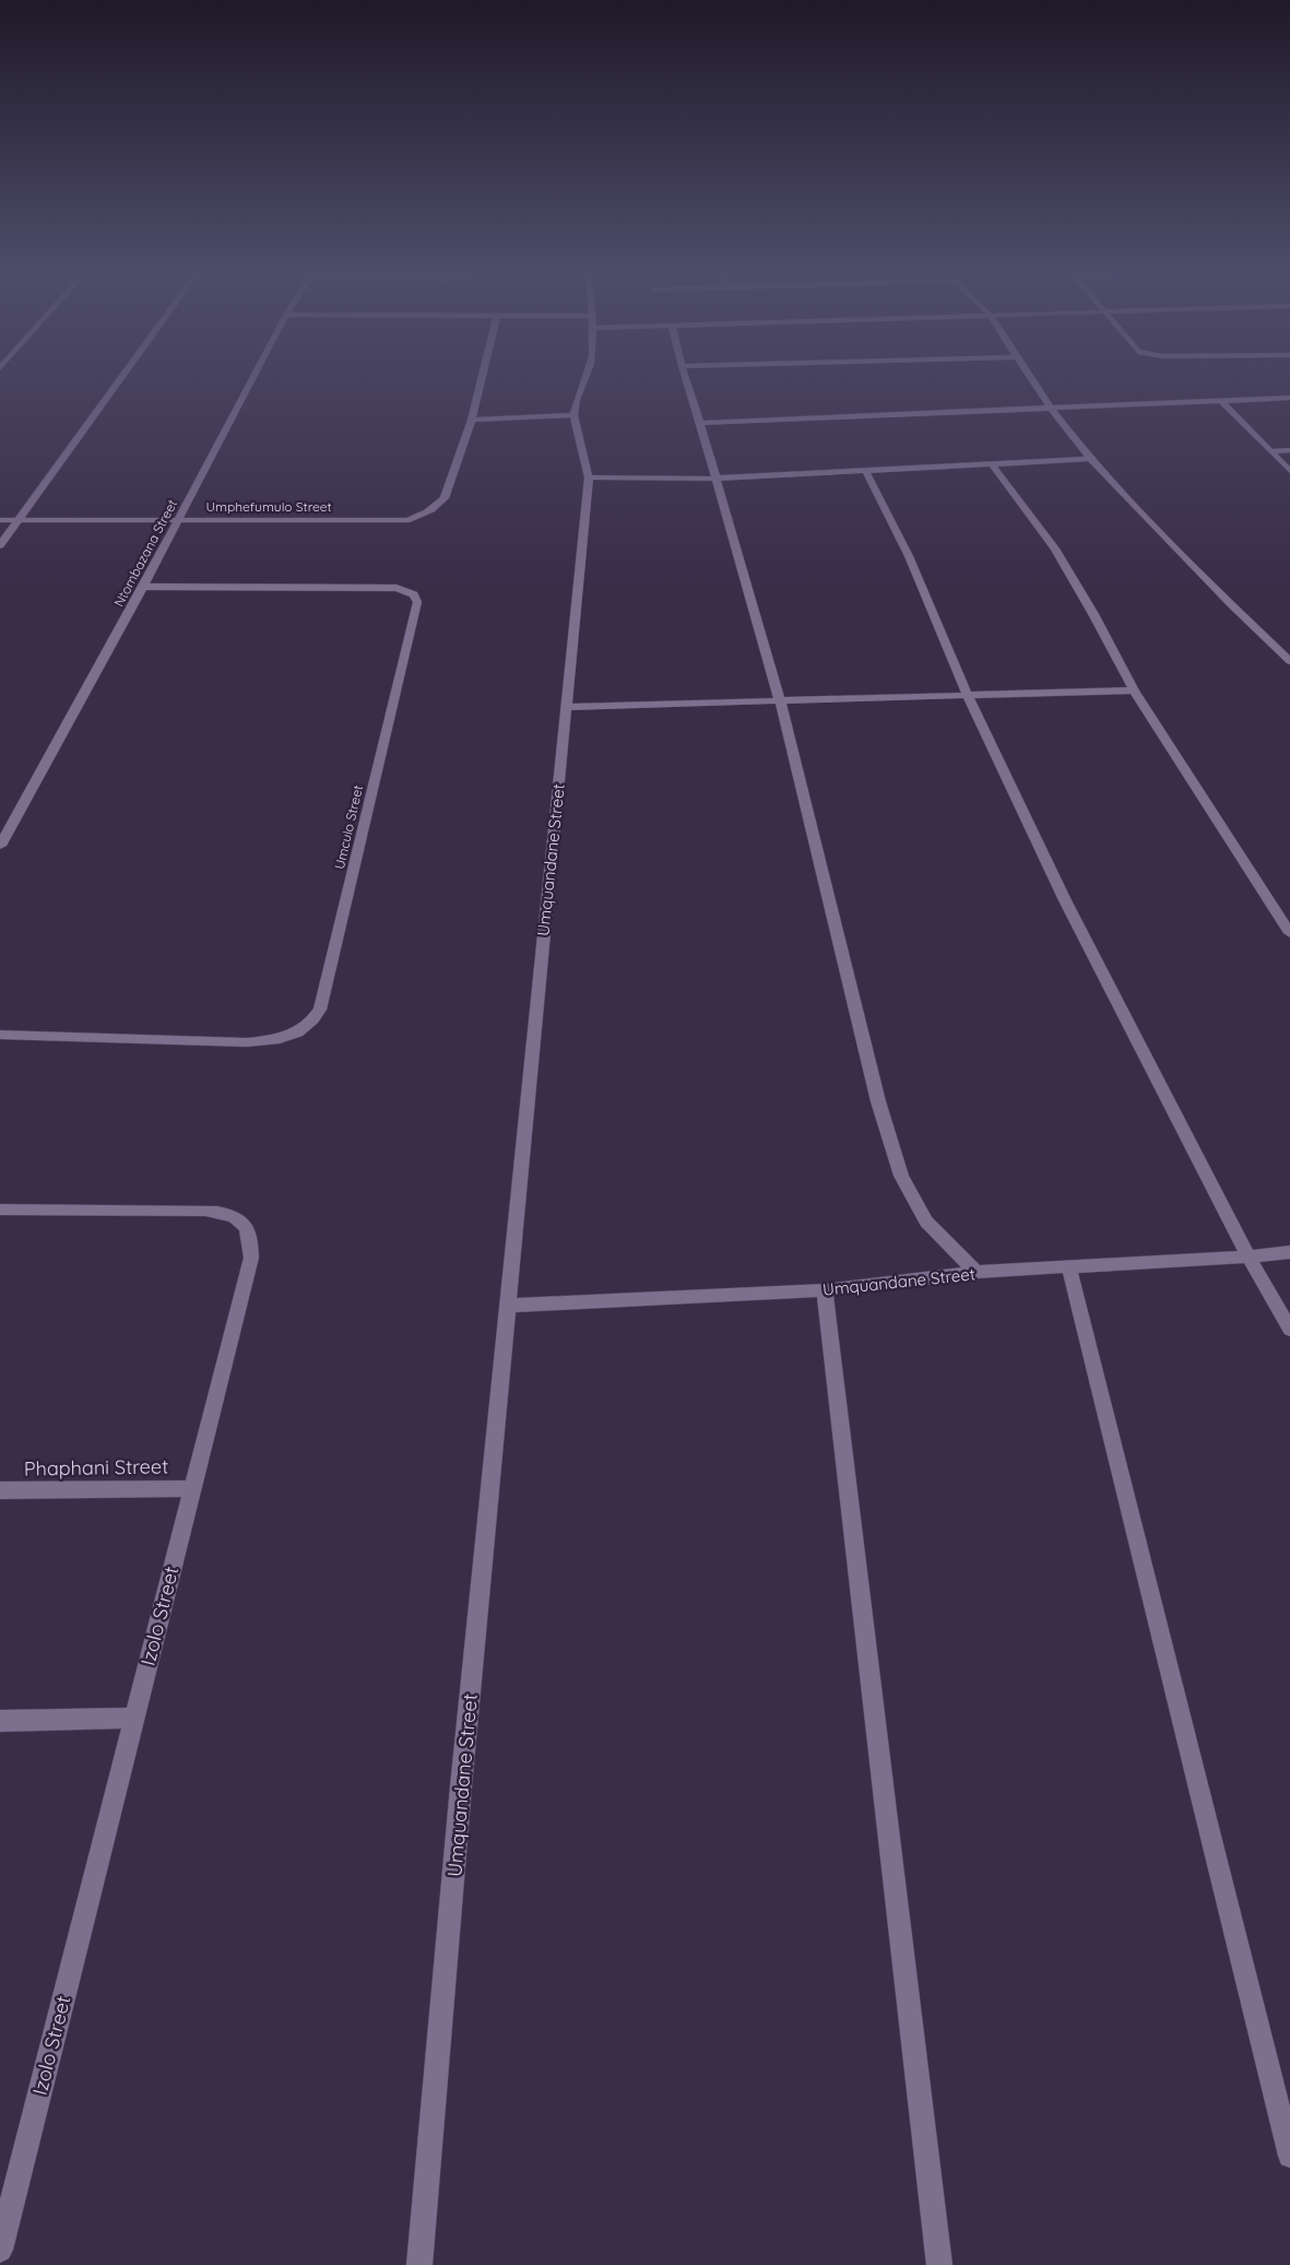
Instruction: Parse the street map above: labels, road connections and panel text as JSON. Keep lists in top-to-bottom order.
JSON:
{
  "streets": {
    "street": [
      "Umphefumulo Street",
      "Ntombazana Street",
      "Umculo Street",
      "Umquandane Street",
      "Phaphani Street",
      "Izolo Street"
    ]
  },
  "crossings": [
    ["Umphefumulo Street", "Ntombazana Street"],
    ["Ntombazana Street", "Umculo Street"],
    ["Phaphani Street", "Izolo Street"]
  ]
}
